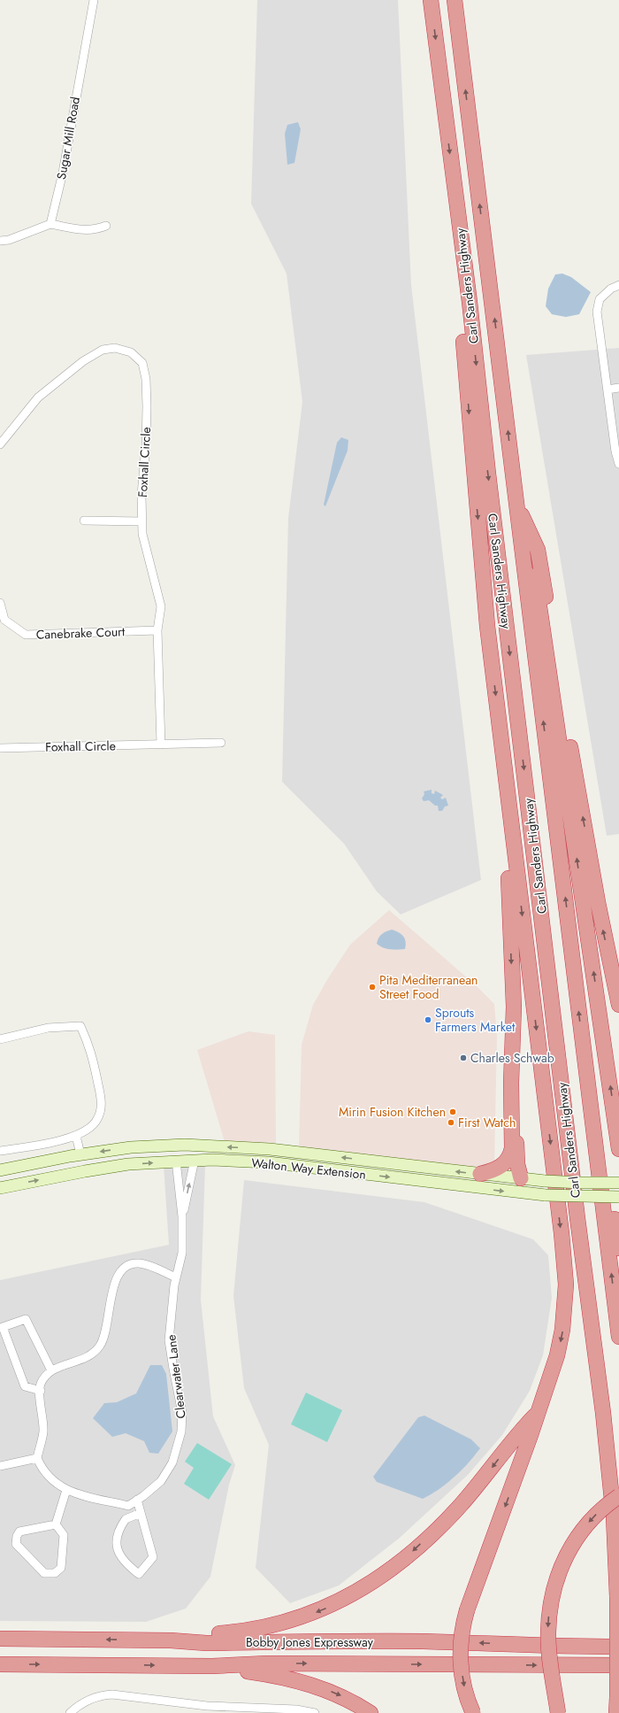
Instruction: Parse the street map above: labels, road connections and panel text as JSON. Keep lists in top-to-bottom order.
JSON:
{
  "streets": {
    "highway": ["Carl Sanders Highway", "Bobby Jones Expressway"],
    "main road": ["Walton Way Extension"],
    "street": [
      "Sugar Mill Road",
      "Foxhall Circle",
      "Canebrake Court",
      "Clearwater Lane"
    ]
  },
  "crossings": [
    ["Foxhall Circle", "Canebrake Court"],
    ["Walton Way Extension", "Clearwater Lane"]
  ],
  "places": [
    "Pita Mediterranean Street Food",
    "Sprouts Farmers Market",
    "Charles Schwab",
    "Mirin Fusion Kitchen",
    "First Watch"
  ]
}
